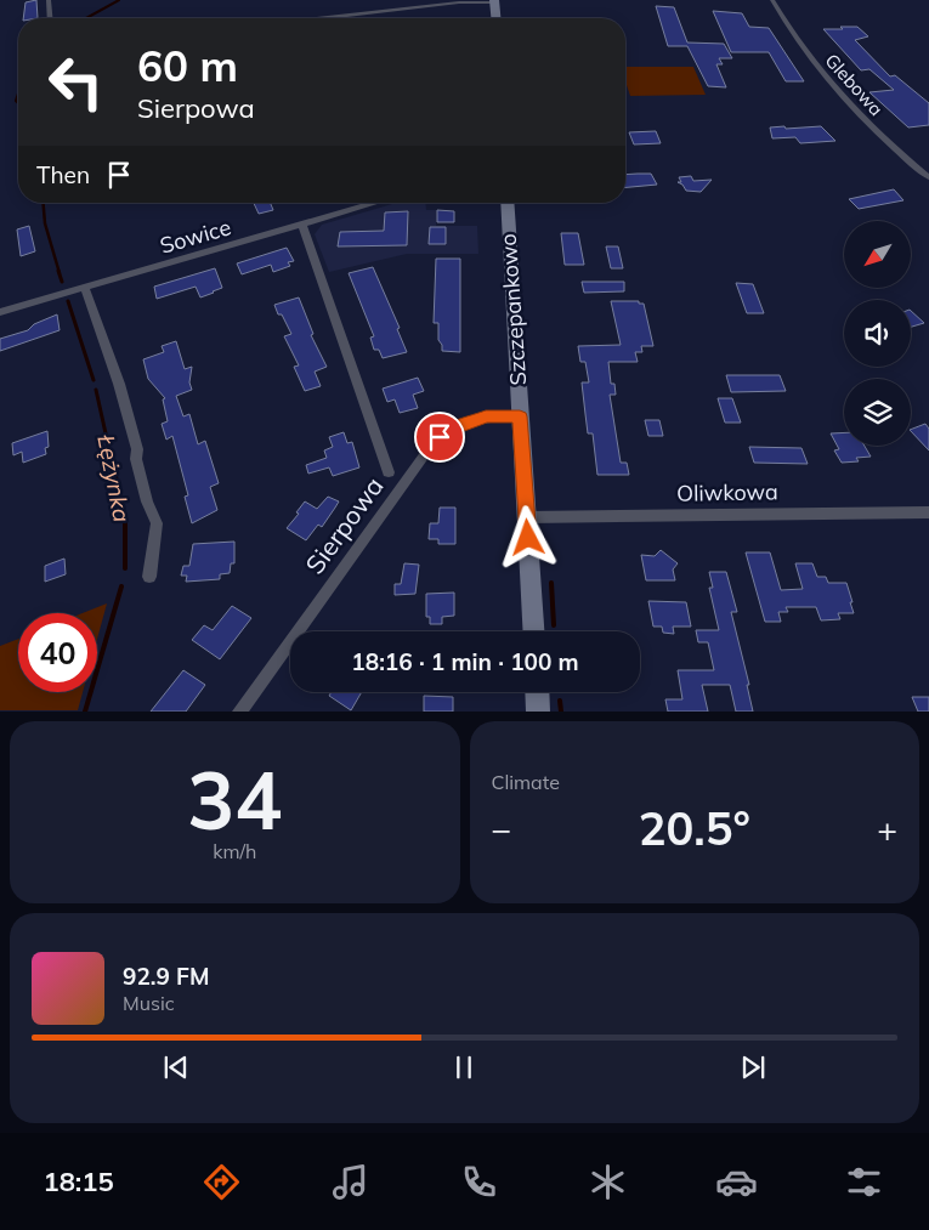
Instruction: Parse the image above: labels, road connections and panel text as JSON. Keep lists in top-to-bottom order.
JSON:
{
  "streets": {
    "street": [
      "Glebowa",
      "Sowice",
      "Szczepankowo",
      "Oliwkowa",
      "Sierpowa"
    ]
  },
  "crossings": [
    ["Szczepankowo", "Oliwkowa"],
    ["Szczepankowo", "Sierpowa"]
  ],
  "water": ["Łężynka"],
  "north": "bottom left",
  "page": {
    "turn": ["60 m", "Sierpowa"],
    "then": "Then",
    "limit": "40",
    "trip": "18:16 · 1 min · 100 m",
    "tile": [
      ["34", "km/h"],
      "Climate"
    ],
    "heat": ["−", "20.5°", "+"],
    "song": ["92.9 FM", "Music"],
    "tabs": "18:15"
  }
}
